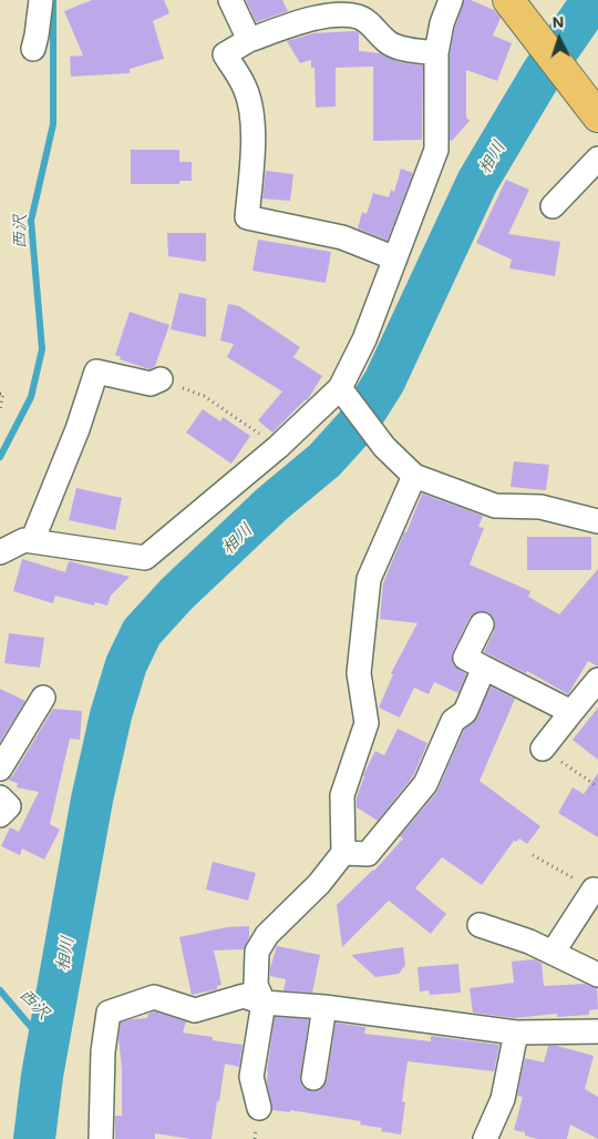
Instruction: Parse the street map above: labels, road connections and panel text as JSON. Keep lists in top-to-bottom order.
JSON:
{
  "water": ["相川", "西沢"],
  "north": "top"
}
